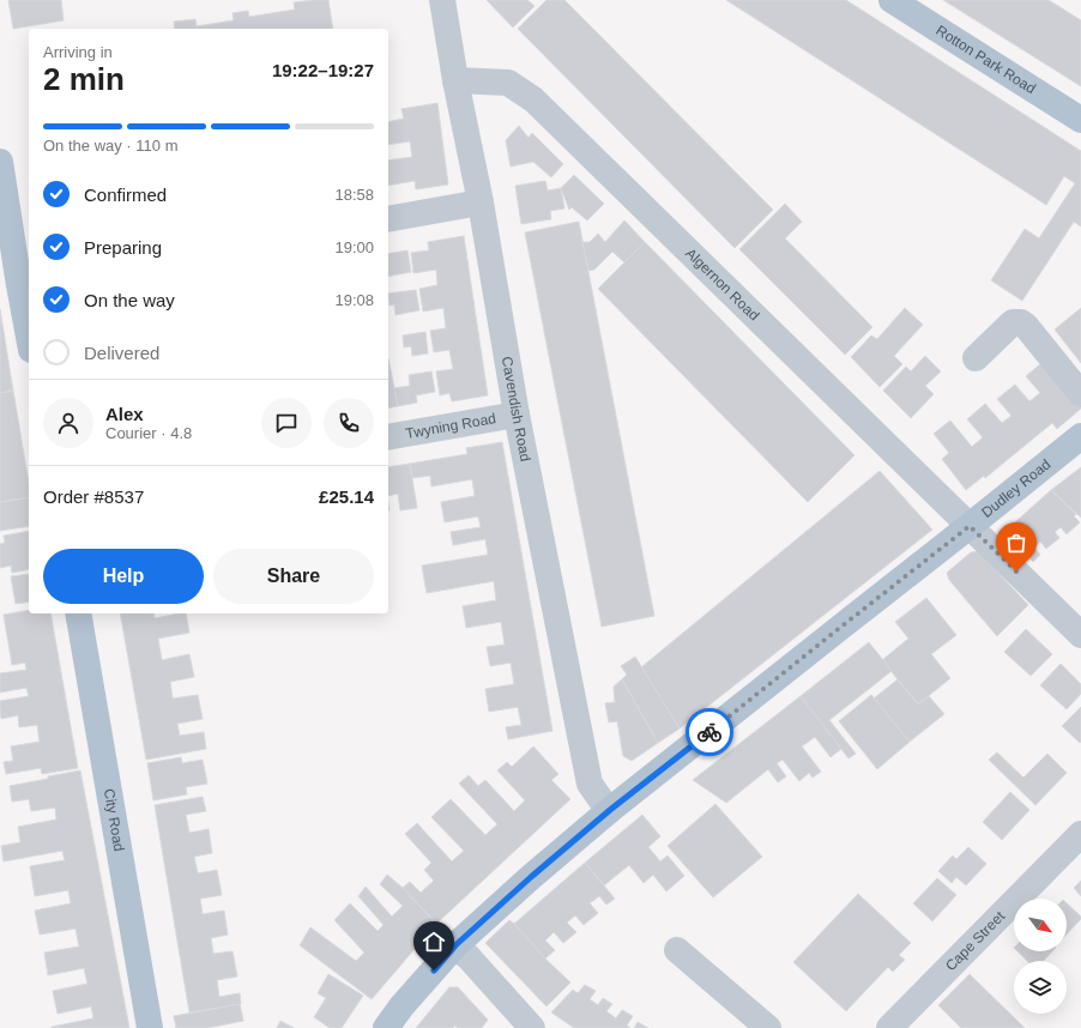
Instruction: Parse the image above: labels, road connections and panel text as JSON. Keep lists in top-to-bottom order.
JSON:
{
  "streets": {
    "main road": ["Rotton Park Road", "Dudley Road", "City Road"],
    "street": [
      "Algernon Road",
      "Cavendish Road",
      "Twyning Road",
      "Cape Street"
    ]
  },
  "crossings": [
    ["Algernon Road", "Cavendish Road"],
    ["Algernon Road", "Dudley Road"],
    ["Cavendish Road", "Twyning Road"],
    ["Cavendish Road", "Dudley Road"]
  ],
  "north": "bottom right",
  "page": {
    "heading": ["2 min", "Arriving in", "19:22–19:27"],
    "panel": [
      "Alex",
      "Courier · 4.8",
      "Order #8537",
      "£25.14"
    ],
    "bar": "On the way · 110 m",
    "list": [
      ["Confirmed", "18:58"],
      ["Preparing", "19:00"],
      ["On the way", "19:08"],
      "Delivered"
    ],
    "buttons": ["Help", "Share"]
  }
}
